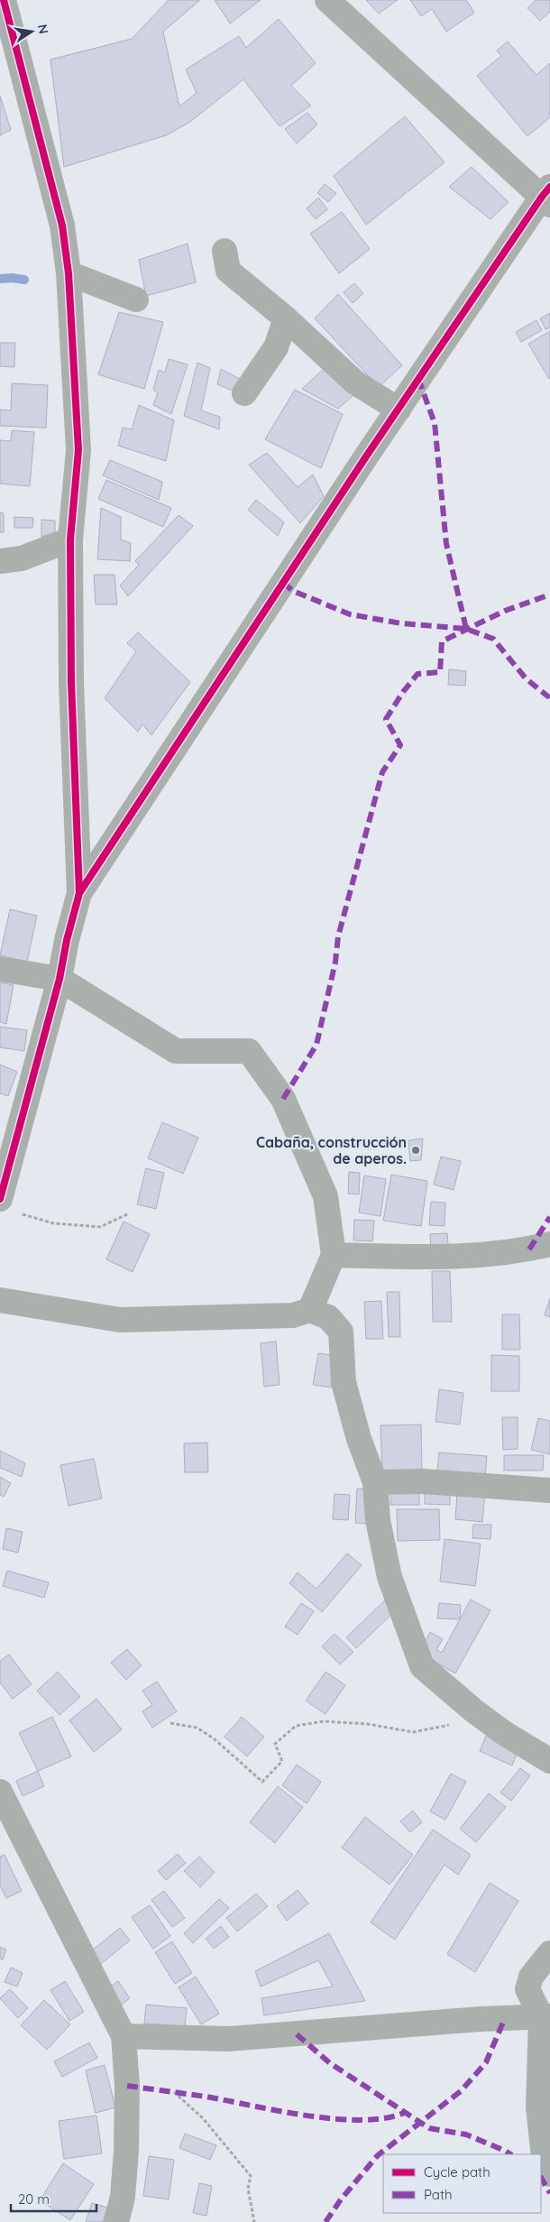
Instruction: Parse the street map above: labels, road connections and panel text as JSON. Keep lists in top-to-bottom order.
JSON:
{
  "places": ["Cabaña, construcción de aperos."],
  "legend": ["Cycle path", "Path"],
  "scale_bar": "20 m",
  "north": "right"
}
